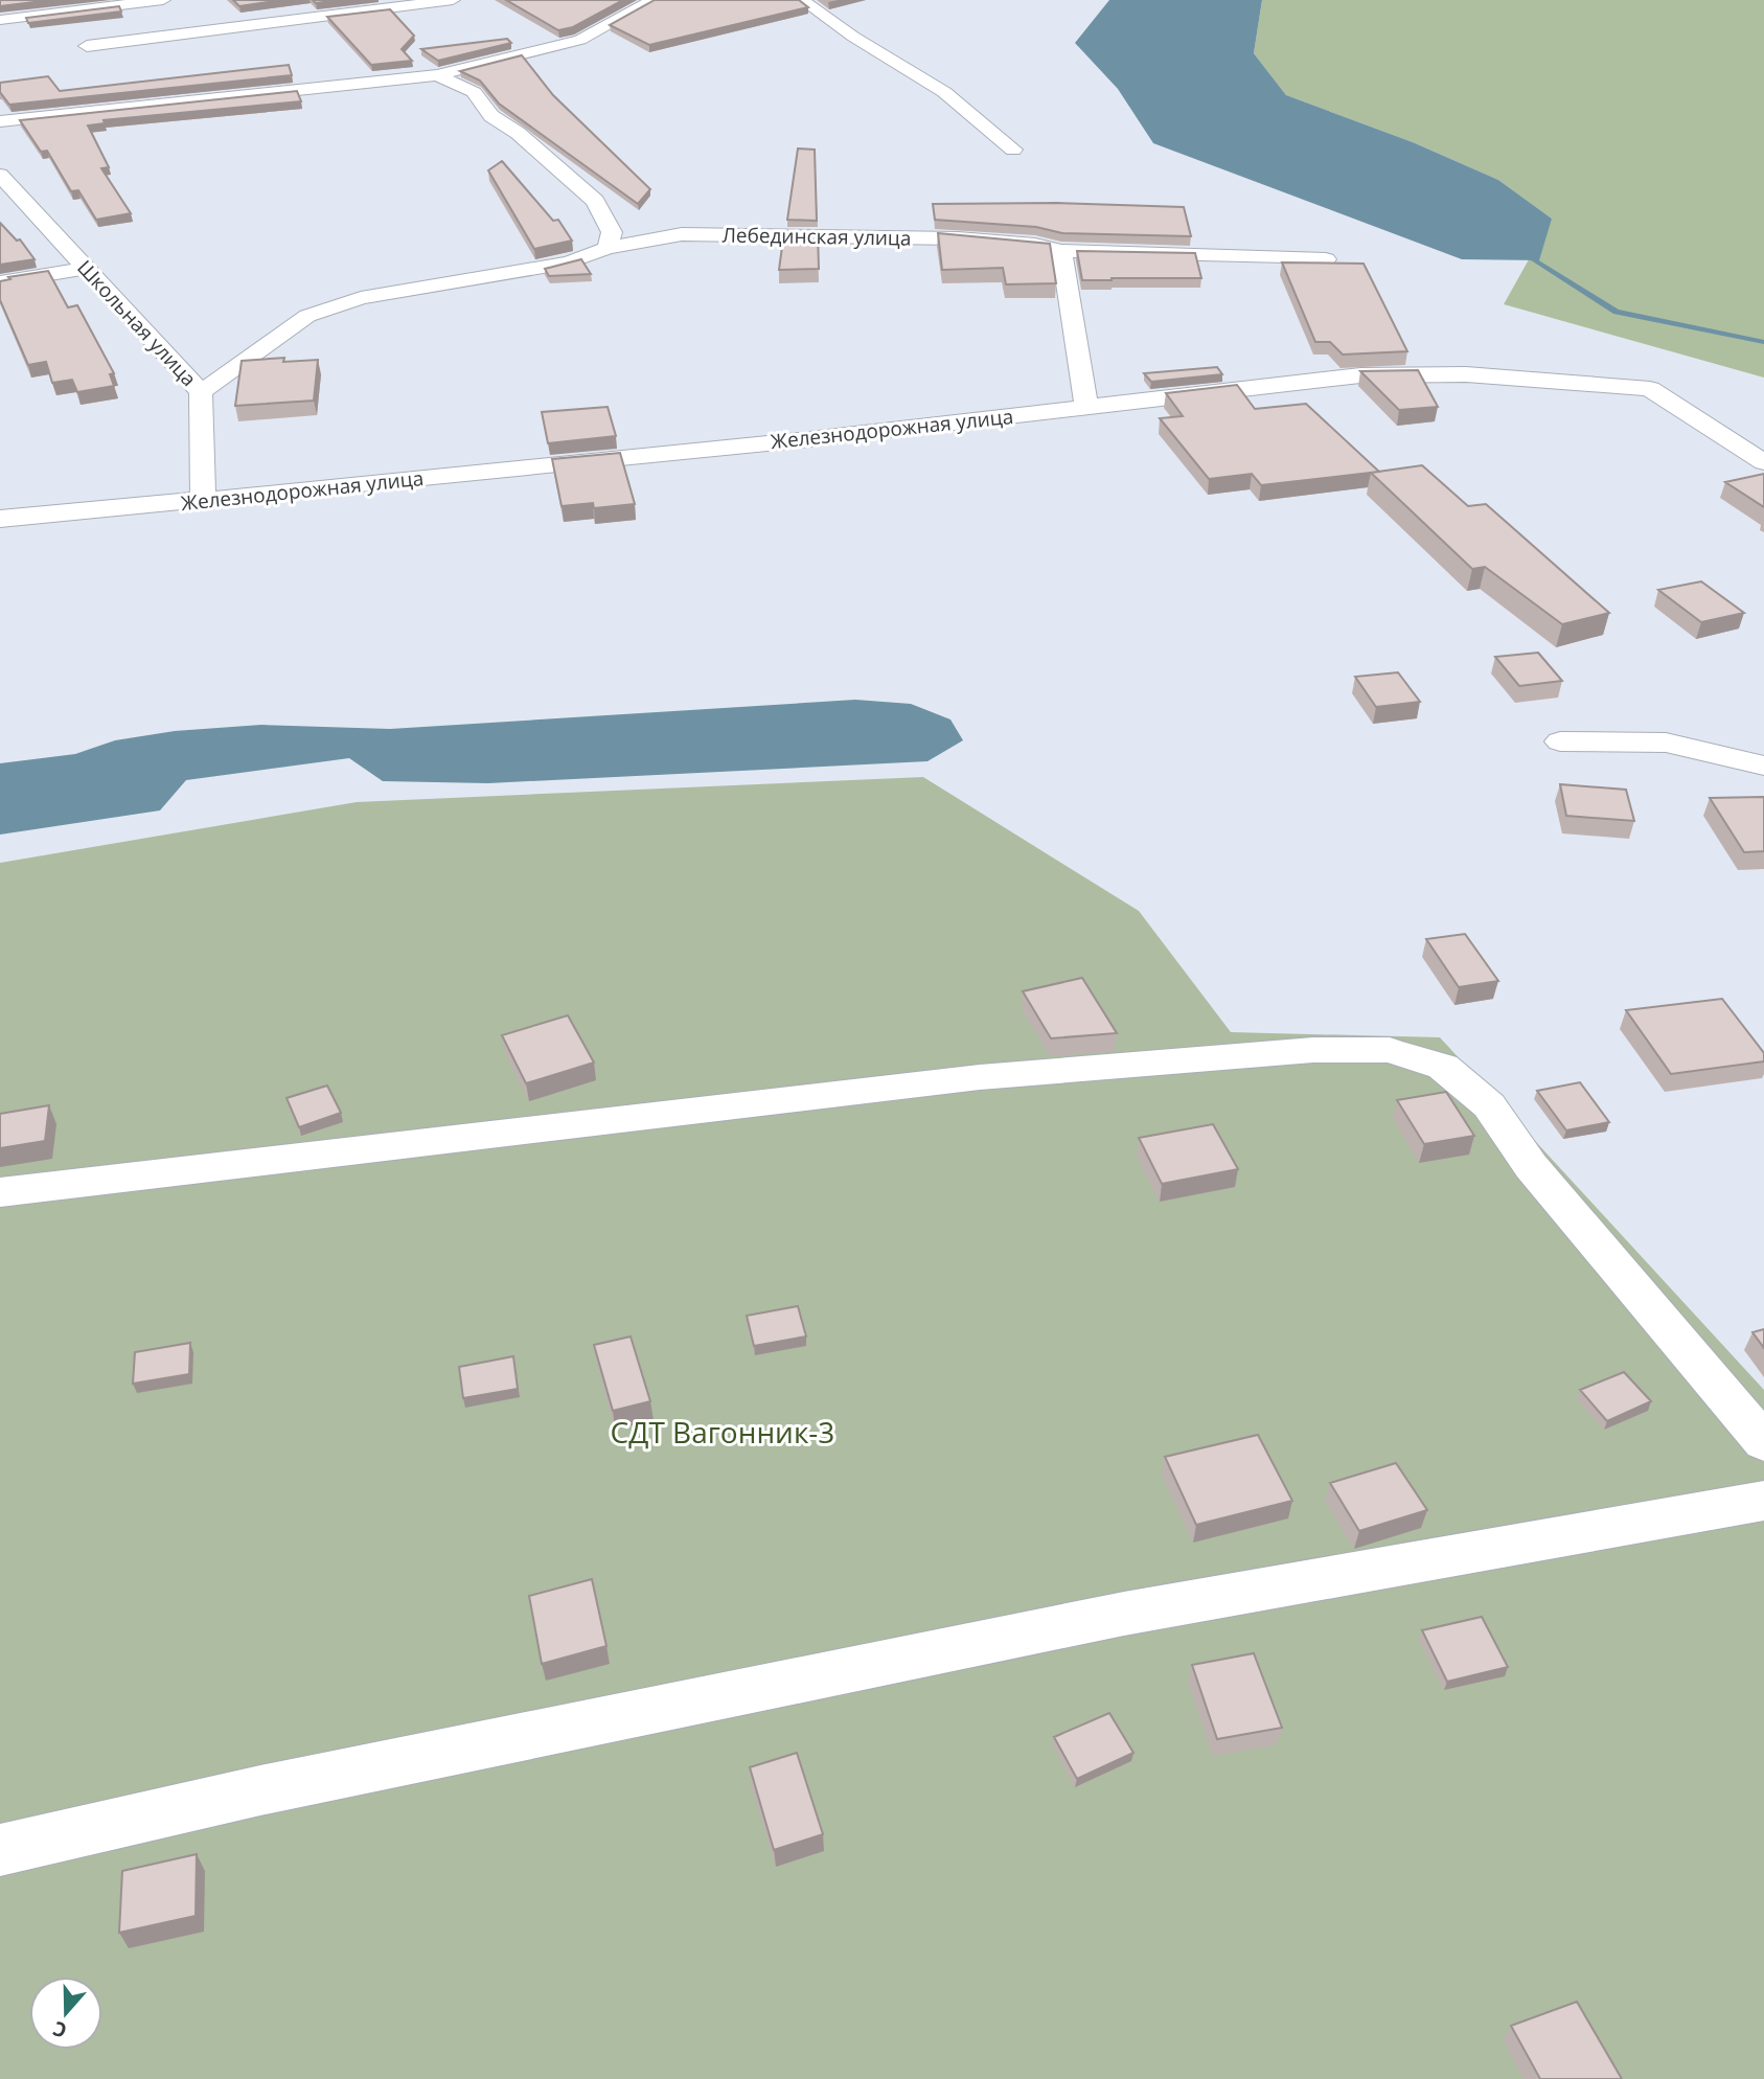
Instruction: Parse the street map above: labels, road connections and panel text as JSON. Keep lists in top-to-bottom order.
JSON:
{
  "streets": {
    "street": ["Лебединская улица", "Школьная улица", "Железнодорожная улица"]
  },
  "crossings": [
    ["Лебединская улица", "Школьная улица"],
    ["Школьная улица", "Железнодорожная улица"]
  ],
  "parks": ["СДТ Вагонник-3"],
  "north": "bottom"
}
